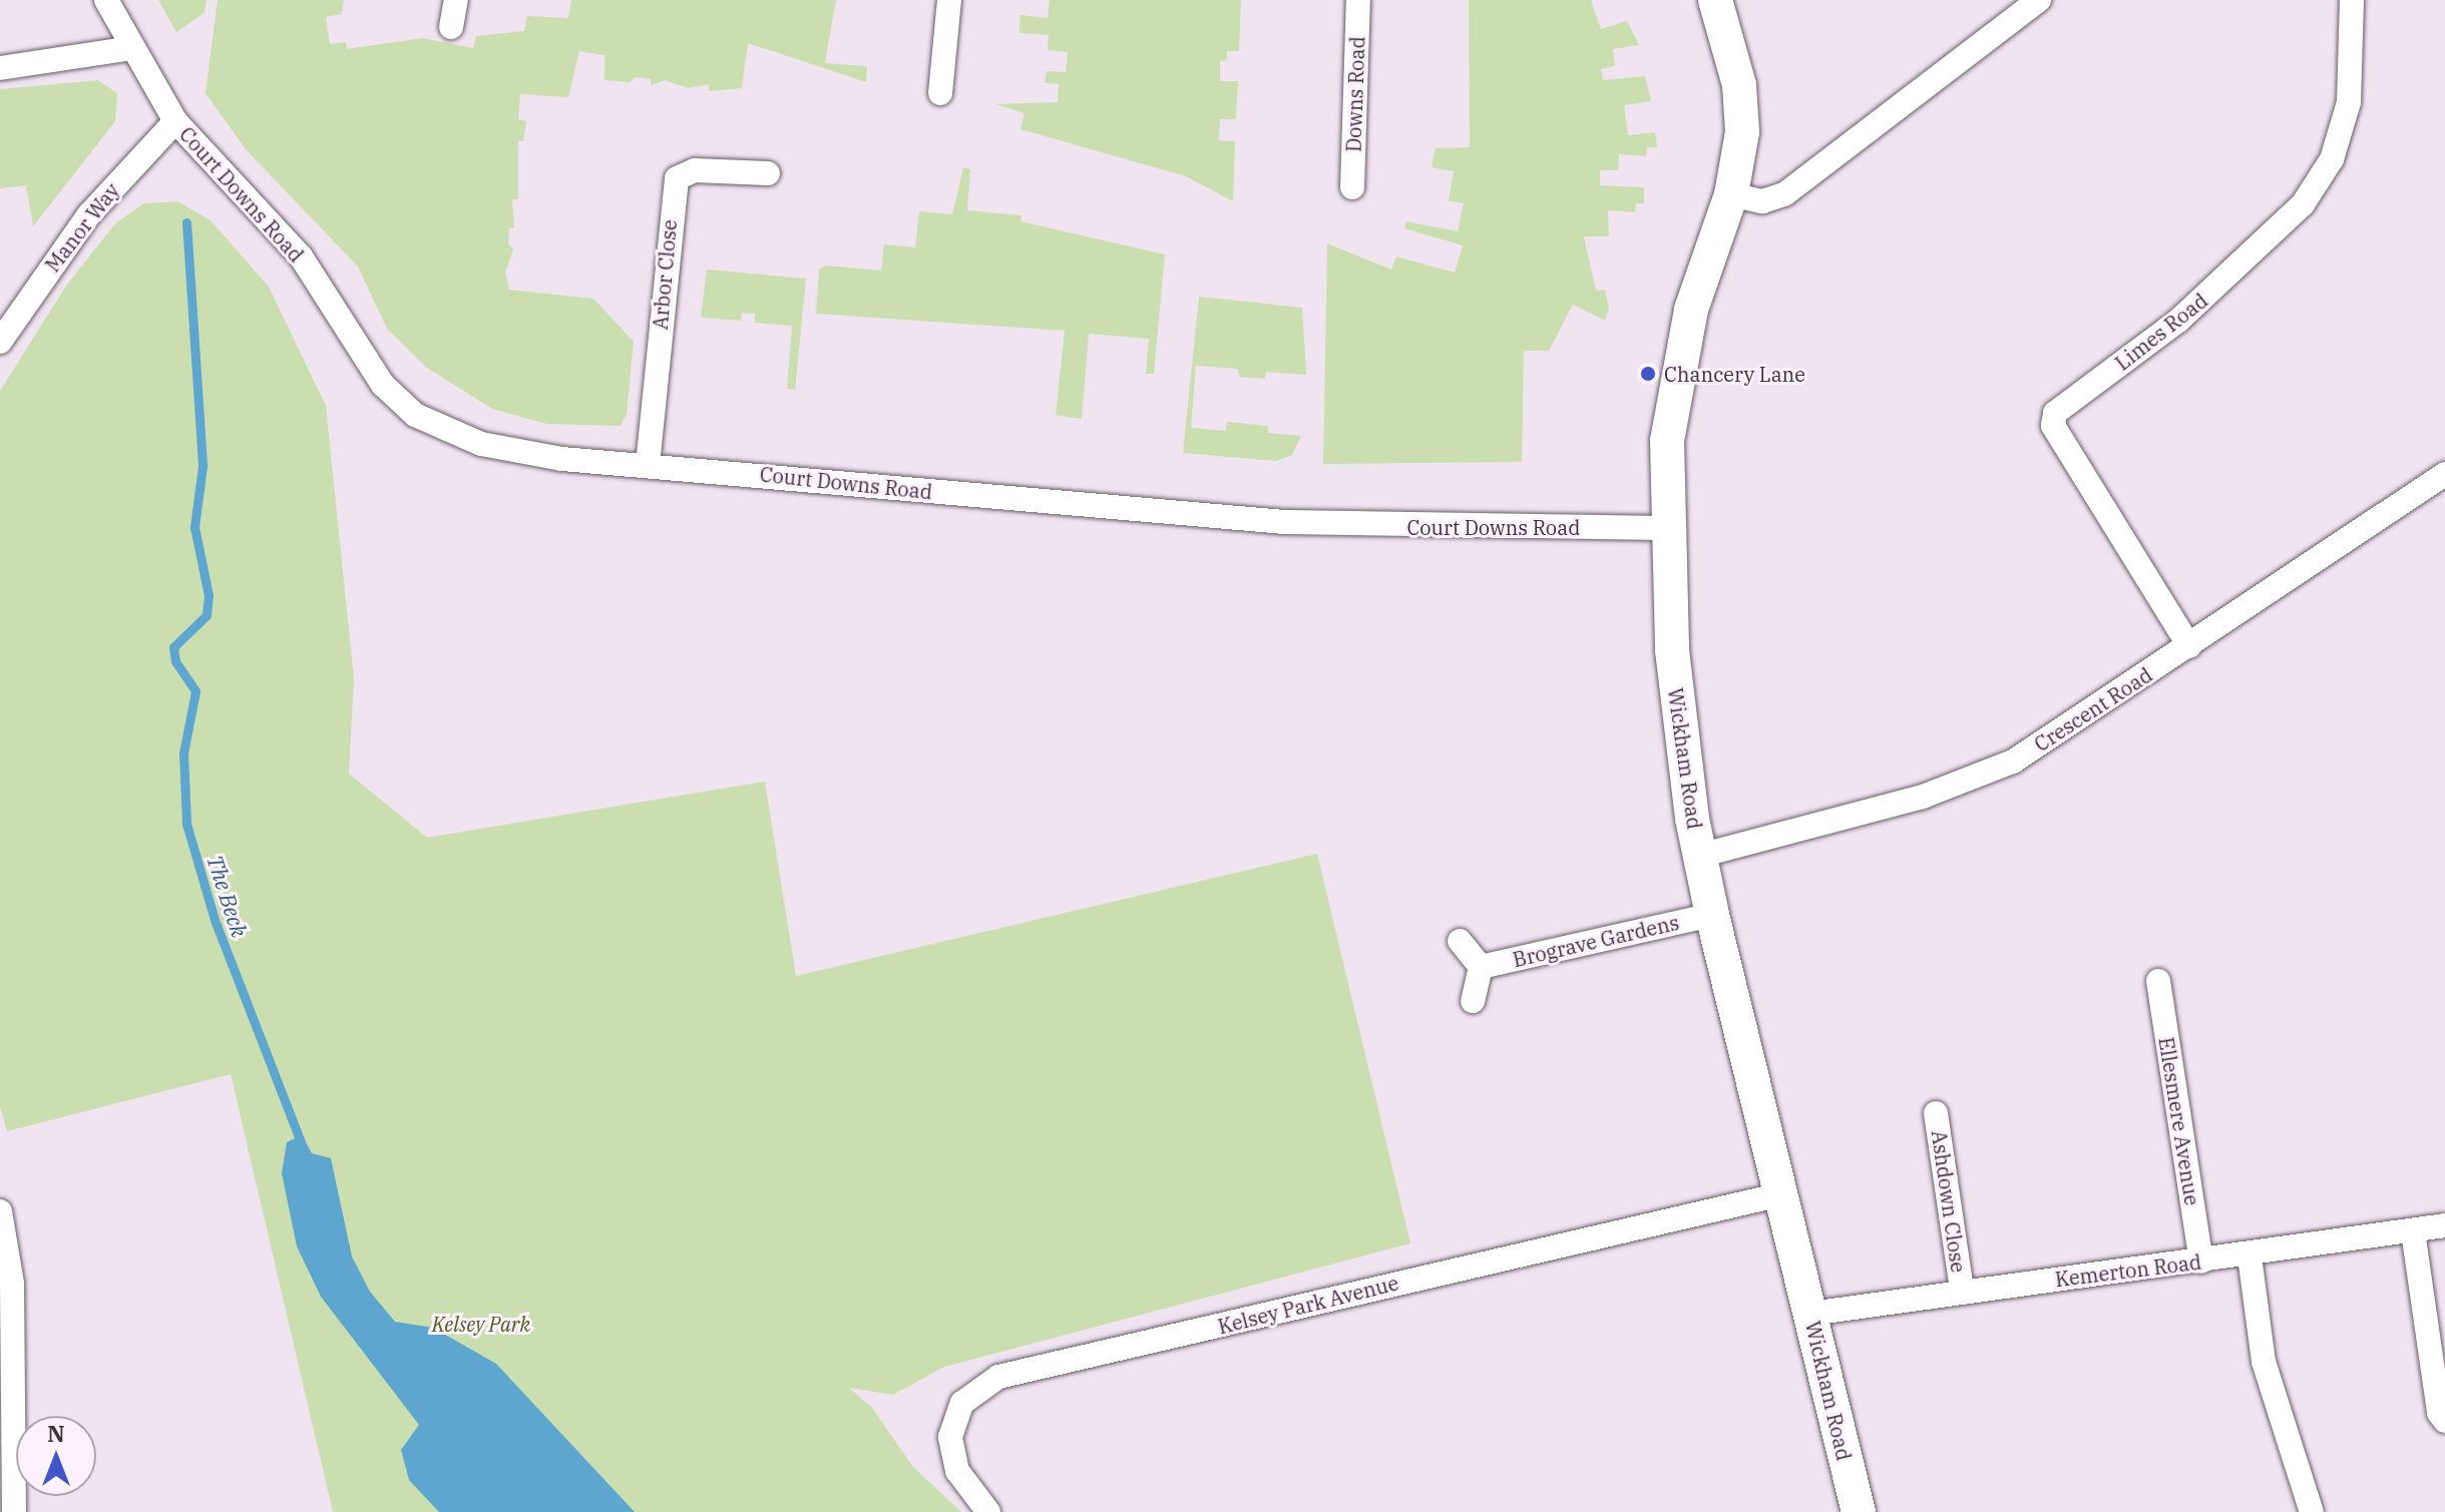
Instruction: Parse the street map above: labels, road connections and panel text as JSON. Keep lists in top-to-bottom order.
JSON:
{
  "streets": {
    "main road": ["Wickham Road"],
    "street": [
      "Downs Road",
      "Court Downs Road",
      "Manor Way",
      "Arbor Close",
      "Limes Road",
      "Crescent Road",
      "Brograve Gardens",
      "Ellesmere Avenue",
      "Ashdown Close",
      "Kemerton Road",
      "Kelsey Park Avenue"
    ]
  },
  "crossings": [
    ["Court Downs Road", "Manor Way"],
    ["Court Downs Road", "Arbor Close"],
    ["Court Downs Road", "Wickham Road"],
    ["Limes Road", "Crescent Road"],
    ["Crescent Road", "Wickham Road"],
    ["Wickham Road", "Brograve Gardens"],
    ["Wickham Road", "Kemerton Road"],
    ["Wickham Road", "Kelsey Park Avenue"],
    ["Ellesmere Avenue", "Kemerton Road"],
    ["Ashdown Close", "Kemerton Road"]
  ],
  "water": ["The Beck"],
  "parks": ["Kelsey Park"],
  "places": ["Chancery Lane"],
  "north": "top"
}
